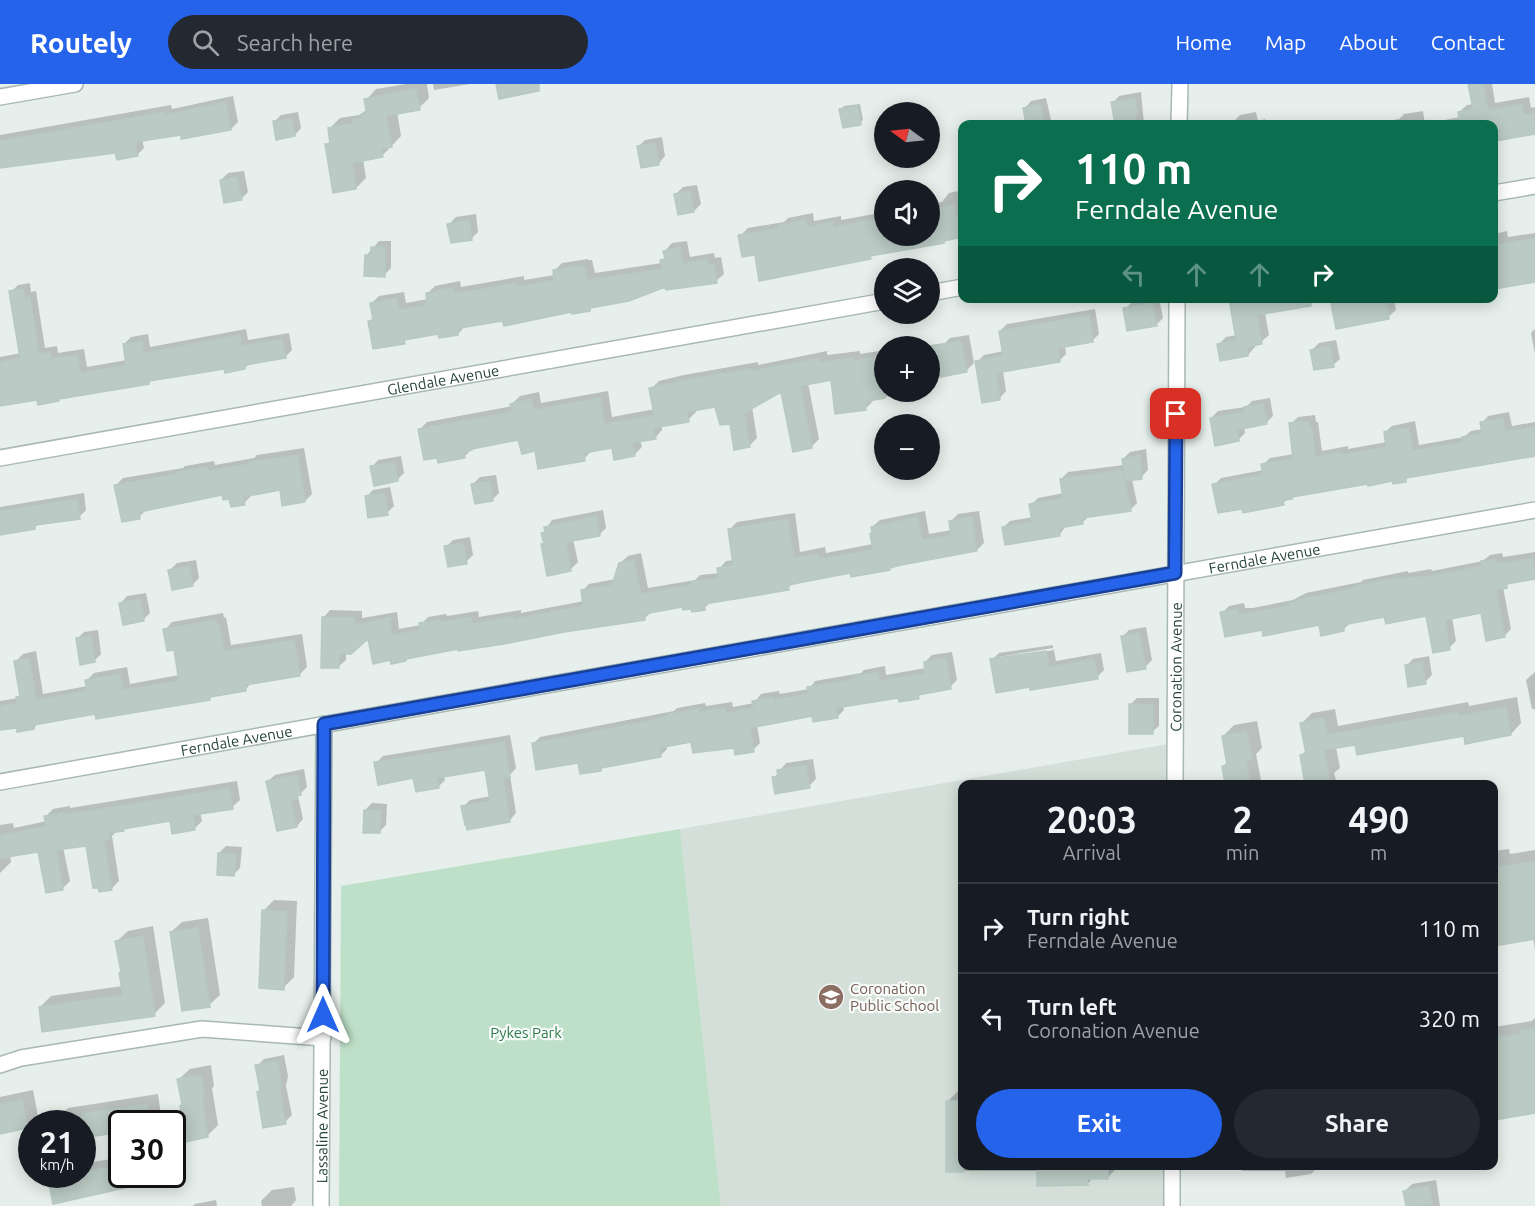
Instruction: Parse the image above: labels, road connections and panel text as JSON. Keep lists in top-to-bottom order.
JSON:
{
  "streets": {
    "street": [
      "Glendale Avenue",
      "Ferndale Avenue",
      "Coronation Avenue",
      "Lassaline Avenue"
    ]
  },
  "crossings": [
    ["Ferndale Avenue", "Coronation Avenue"],
    ["Ferndale Avenue", "Lassaline Avenue"]
  ],
  "parks": ["Pykes Park"],
  "places": {
    "school or university": ["Coronation Public School"]
  },
  "north": "left",
  "page": {
    "header": "Routely",
    "search": "Search here",
    "nav": [
      "Home",
      "Map",
      "About",
      "Contact"
    ],
    "map_buttons": ["+", "−"],
    "turn": ["110 m", "Ferndale Avenue"],
    "eta": [
      "20:03",
      "Arrival",
      "2",
      "min",
      "490",
      "m"
    ],
    "list": [
      {
        "name": "Turn right",
        "note": "Ferndale Avenue",
        "value": "110 m"
      },
      {
        "name": "Turn left",
        "note": "Coronation Avenue",
        "value": "320 m"
      }
    ],
    "buttons": ["Exit", "Share"],
    "speed": "21 km/h",
    "limit": "30"
  }
}
